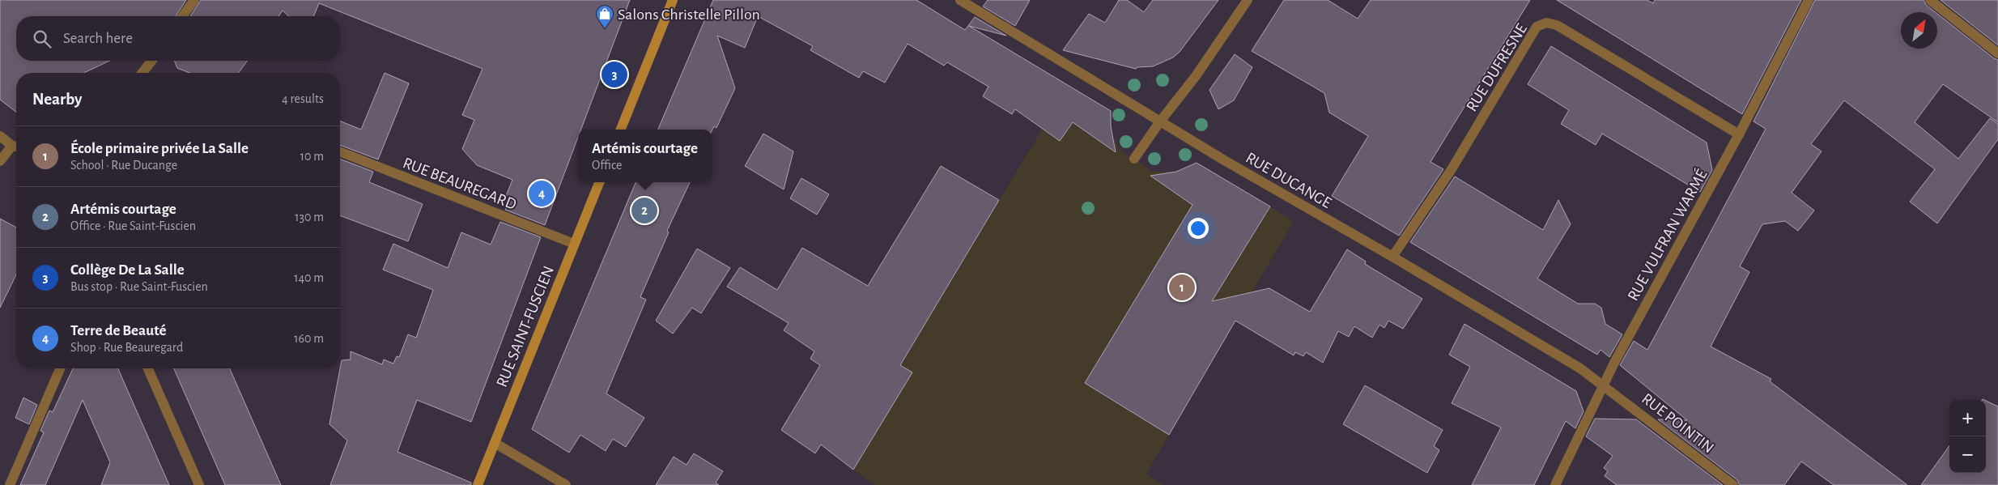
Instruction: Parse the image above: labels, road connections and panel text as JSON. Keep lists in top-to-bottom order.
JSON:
{
  "streets": {
    "main road": ["RUE SAINT-FUSCIEN"],
    "street": [
      "RUE DUFRESNE",
      "RUE DUCANGE",
      "RUE BEAUREGARD",
      "RUE VULFRAN WARMÉ",
      "RUE POINTIN"
    ]
  },
  "crossings": [
    ["RUE DUFRESNE", "RUE DUCANGE"],
    ["RUE DUFRESNE", "RUE VULFRAN WARMÉ"],
    ["RUE DUCANGE", "RUE VULFRAN WARMÉ"],
    ["RUE DUCANGE", "RUE POINTIN"],
    ["RUE BEAUREGARD", "RUE SAINT-FUSCIEN"],
    ["RUE VULFRAN WARMÉ", "RUE POINTIN"]
  ],
  "places": {
    "shop": ["Salons Christelle Pillon"]
  },
  "north": "top right",
  "page": {
    "search": "Search here",
    "pins": [
      "3",
      "4",
      "2",
      "1"
    ],
    "heading": ["Nearby", "4 results"],
    "list": [
      {
        "mark": "1",
        "name": "École primaire privée La Salle",
        "note": "School · Rue Ducange",
        "value": "10 m"
      },
      {
        "mark": "2",
        "name": "Artémis courtage",
        "note": "Office · Rue Saint-Fuscien",
        "value": "130 m"
      },
      {
        "mark": "3",
        "name": "Collège De La Salle",
        "note": "Bus stop · Rue Saint-Fuscien",
        "value": "140 m"
      },
      {
        "mark": "4",
        "name": "Terre de Beauté",
        "note": "Shop · Rue Beauregard",
        "value": "160 m"
      }
    ],
    "popup": ["Artémis courtage", "Office"],
    "map_buttons": ["+", "−"]
  }
}
